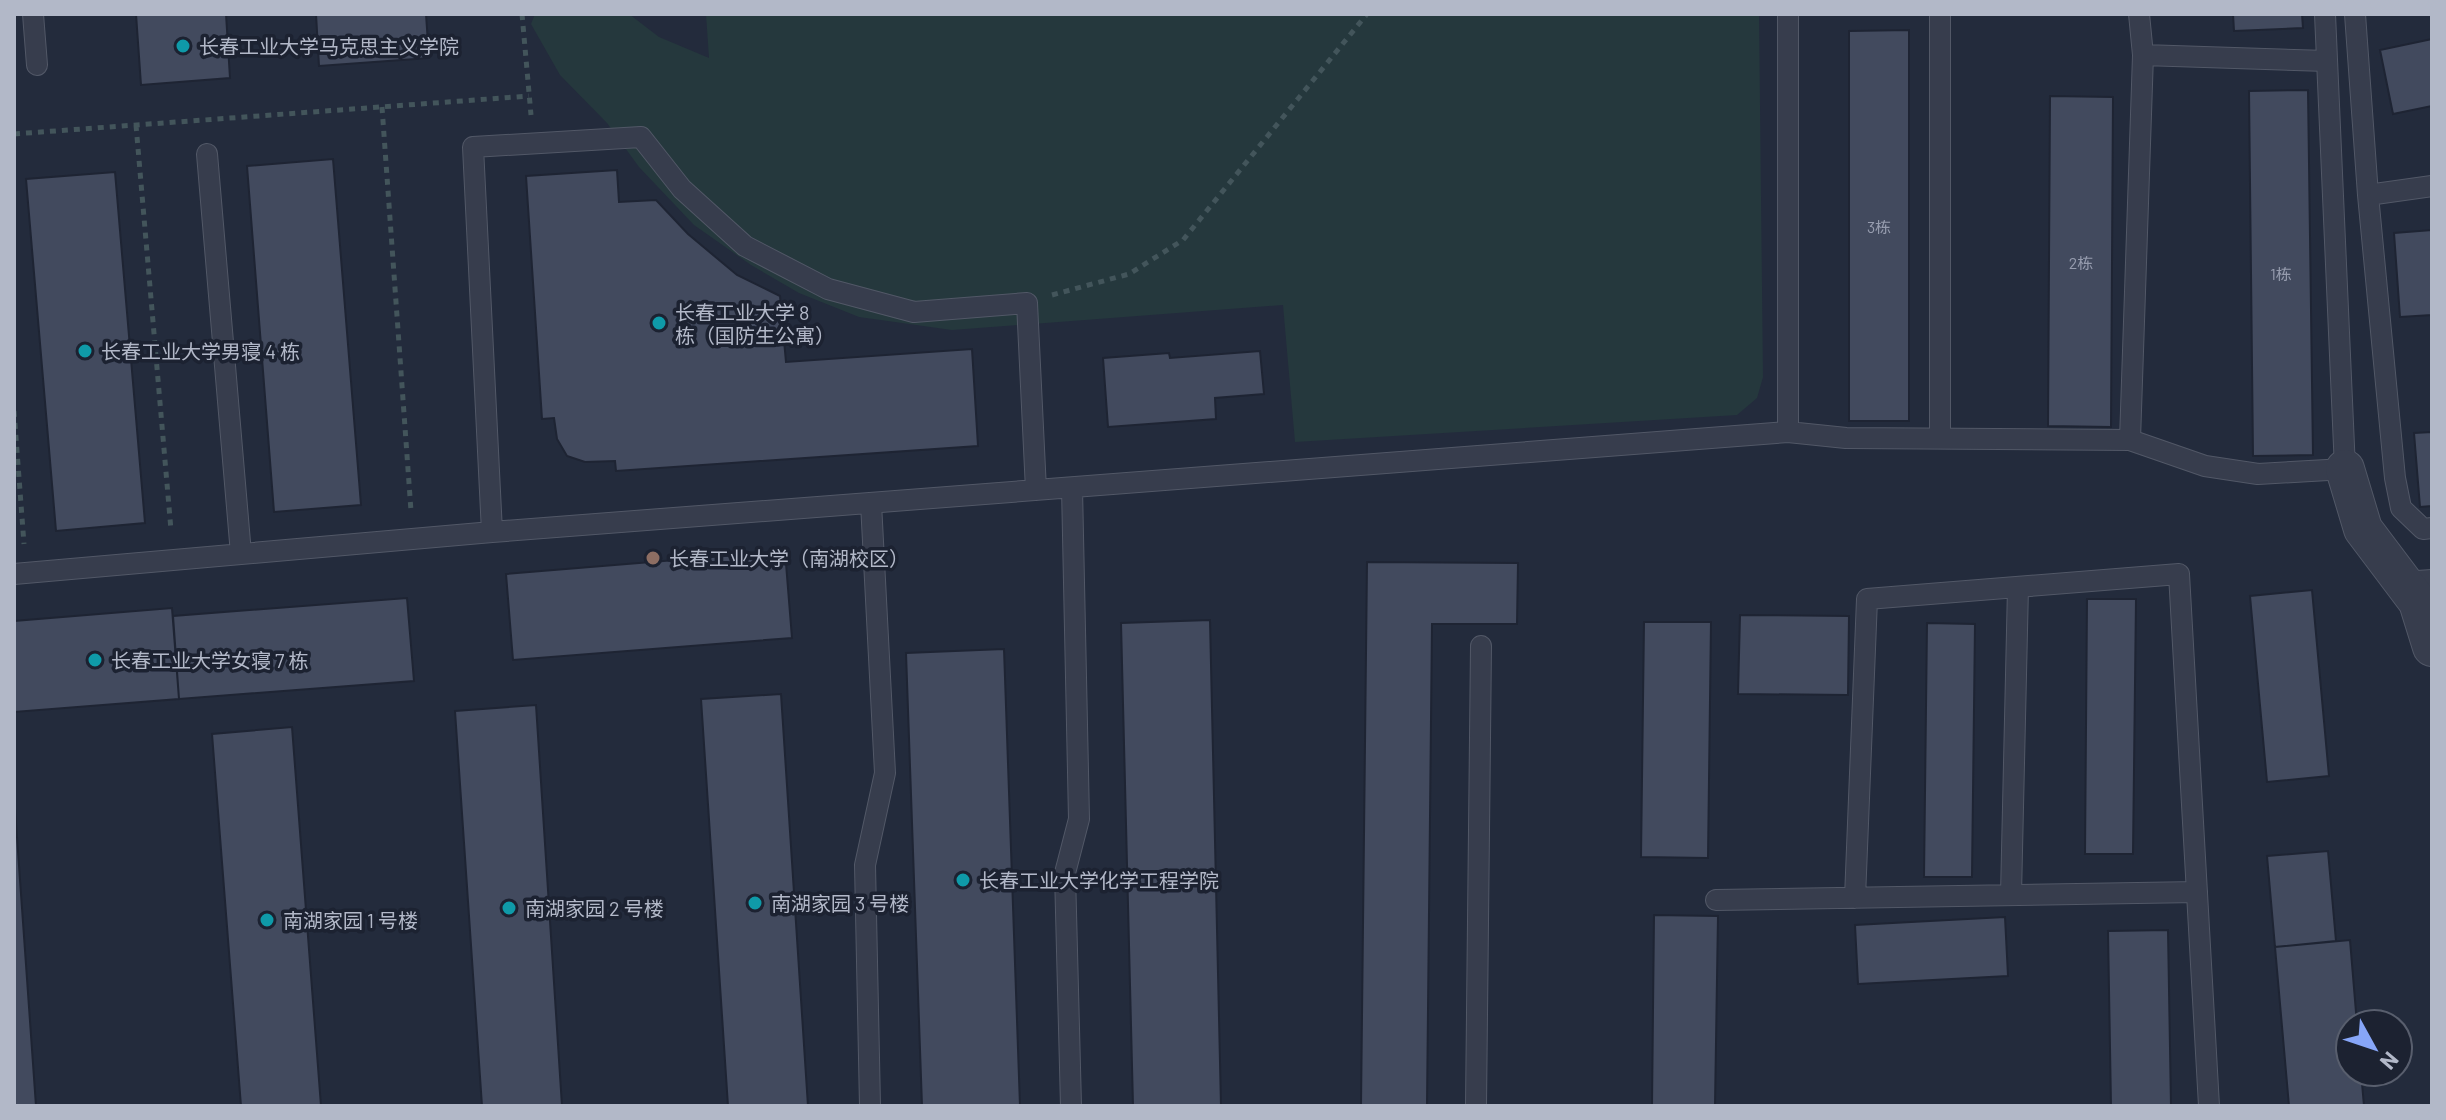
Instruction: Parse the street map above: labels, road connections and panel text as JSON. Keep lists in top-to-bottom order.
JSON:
{
  "places": [
    "长春工业大学马克思主义学院",
    "长春工业大学 8 栋（国防生公寓）",
    "长春工业大学男寝 4 栋",
    "长春工业大学（南湖校区）",
    "长春工业大学女寝 7 栋",
    "长春工业大学化学工程学院",
    "南湖家园 3 号楼",
    "南湖家园 2 号楼",
    "南湖家园 1 号楼"
  ],
  "house_numbers": ["3栋", "2栋", "1栋"],
  "north": "bottom right"
}
